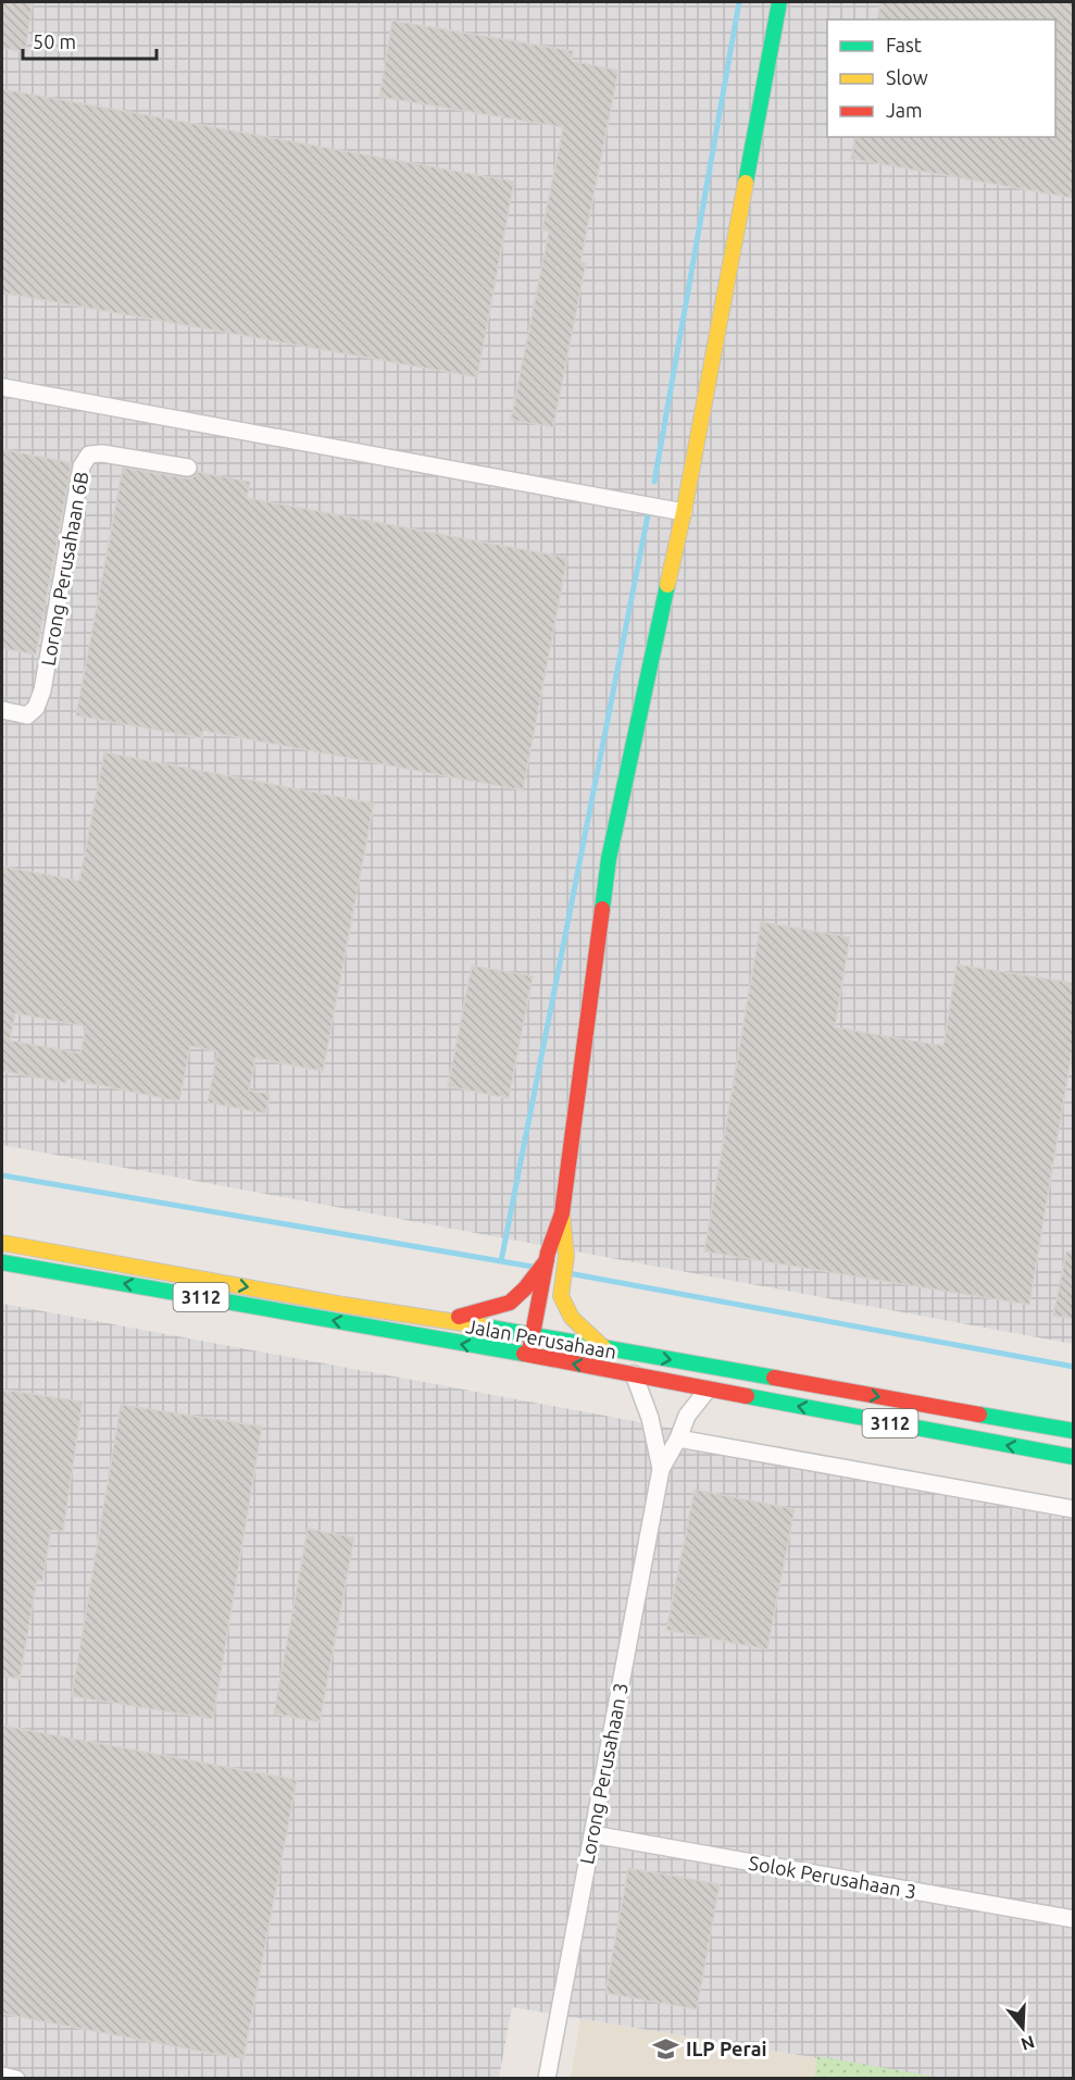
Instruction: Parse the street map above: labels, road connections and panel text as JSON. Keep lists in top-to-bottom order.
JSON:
{
  "streets": {
    "main road": ["3112", "Jalan Perusahaan"],
    "street": ["Lorong Perusahaan 6B", "Lorong Perusahaan 3", "Solok Perusahaan 3"]
  },
  "crossings": [
    ["Jalan Perusahaan", "Lorong Perusahaan 3"],
    ["Lorong Perusahaan 3", "Solok Perusahaan 3"]
  ],
  "places": {
    "school or university": ["ILP Perai"]
  },
  "legend": ["Fast", "Slow", "Jam"],
  "scale_bar": "50 m",
  "north": "bottom"
}
